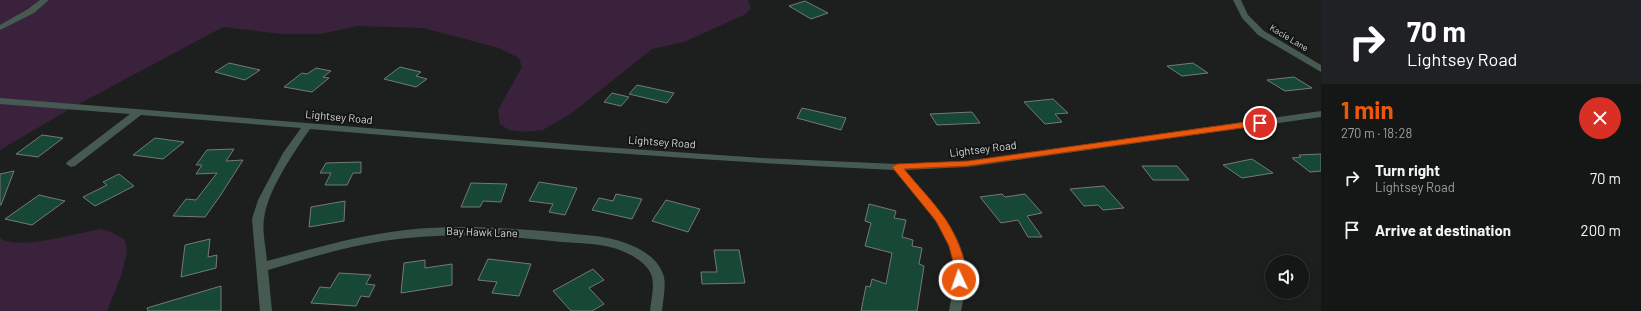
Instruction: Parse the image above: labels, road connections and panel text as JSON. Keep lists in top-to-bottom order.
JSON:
{
  "streets": {
    "street": ["Kacie Lane", "Lightsey Road", "Bay Hawk Lane"]
  },
  "page": {
    "turn": ["70 m", "Lightsey Road"],
    "heading": ["1 min", "270 m · 18:28"],
    "list": [
      {
        "name": "Turn right",
        "note": "Lightsey Road",
        "value": "70 m"
      },
      {
        "name": "Arrive at destination",
        "value": "200 m"
      }
    ]
  }
}
